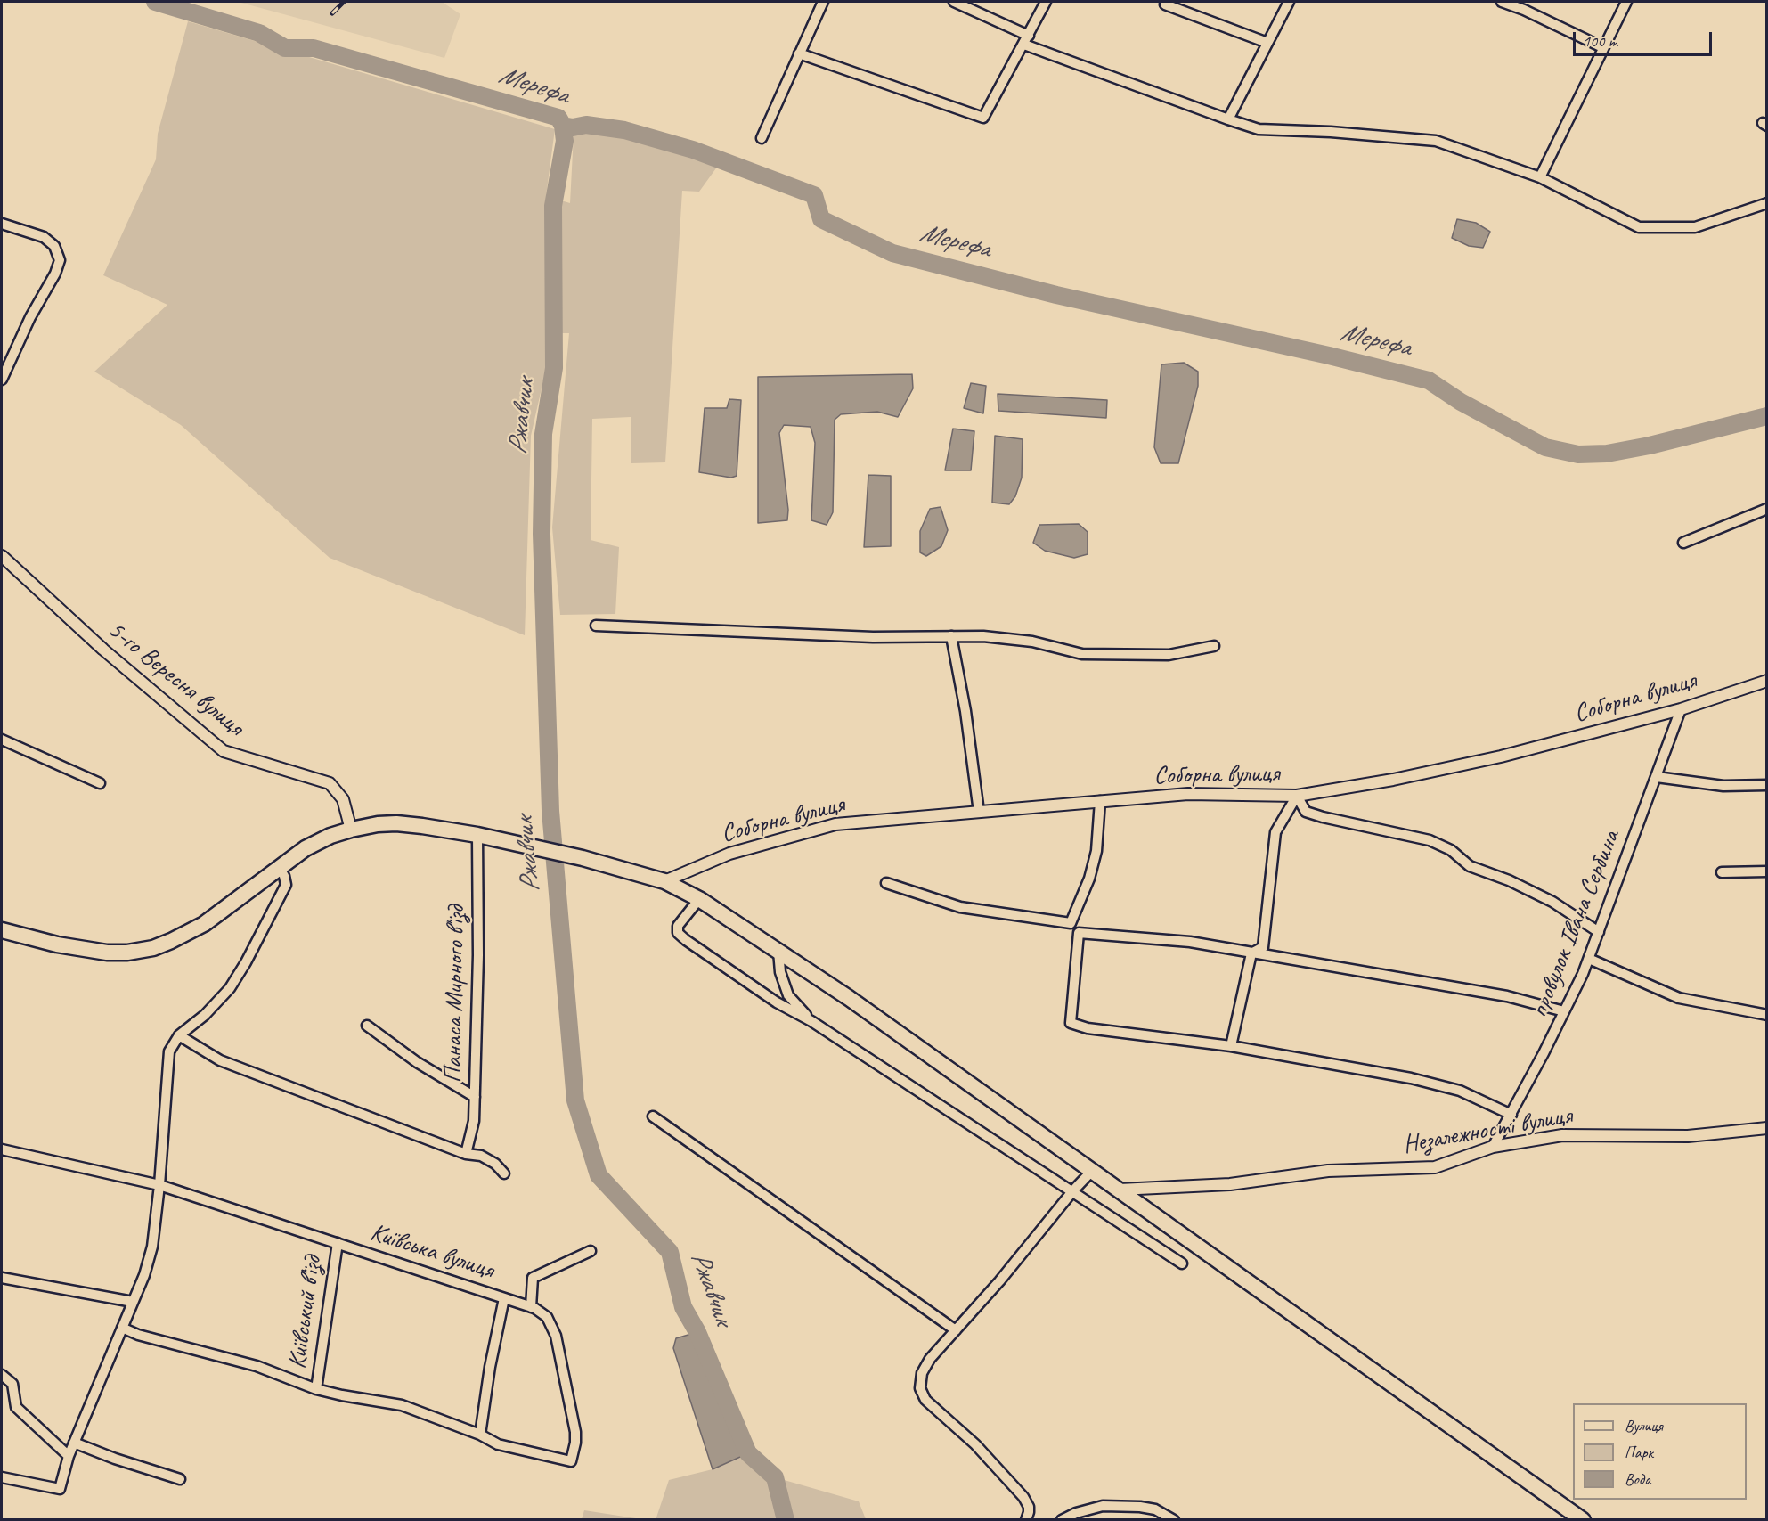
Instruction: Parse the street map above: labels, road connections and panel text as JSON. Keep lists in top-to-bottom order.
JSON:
{
  "streets": {
    "street": [
      "5-го Вересня вулиця",
      "Соборна вулиця",
      "провулок Івана Сербина",
      "Панаса Мирного в'їзд",
      "Незалежності вулиця",
      "Київська вулиця",
      "Київський в’їзд"
    ]
  },
  "crossings": [
    ["Соборна вулиця", "провулок Івана Сербина"],
    ["провулок Івана Сербина", "Незалежності вулиця"],
    ["Київська вулиця", "Київський в’їзд"]
  ],
  "water": ["Мерефа", "Ржавчик"],
  "legend": ["Вулиця", "Парк", "Вода"],
  "scale_bar": "100 m"
}
